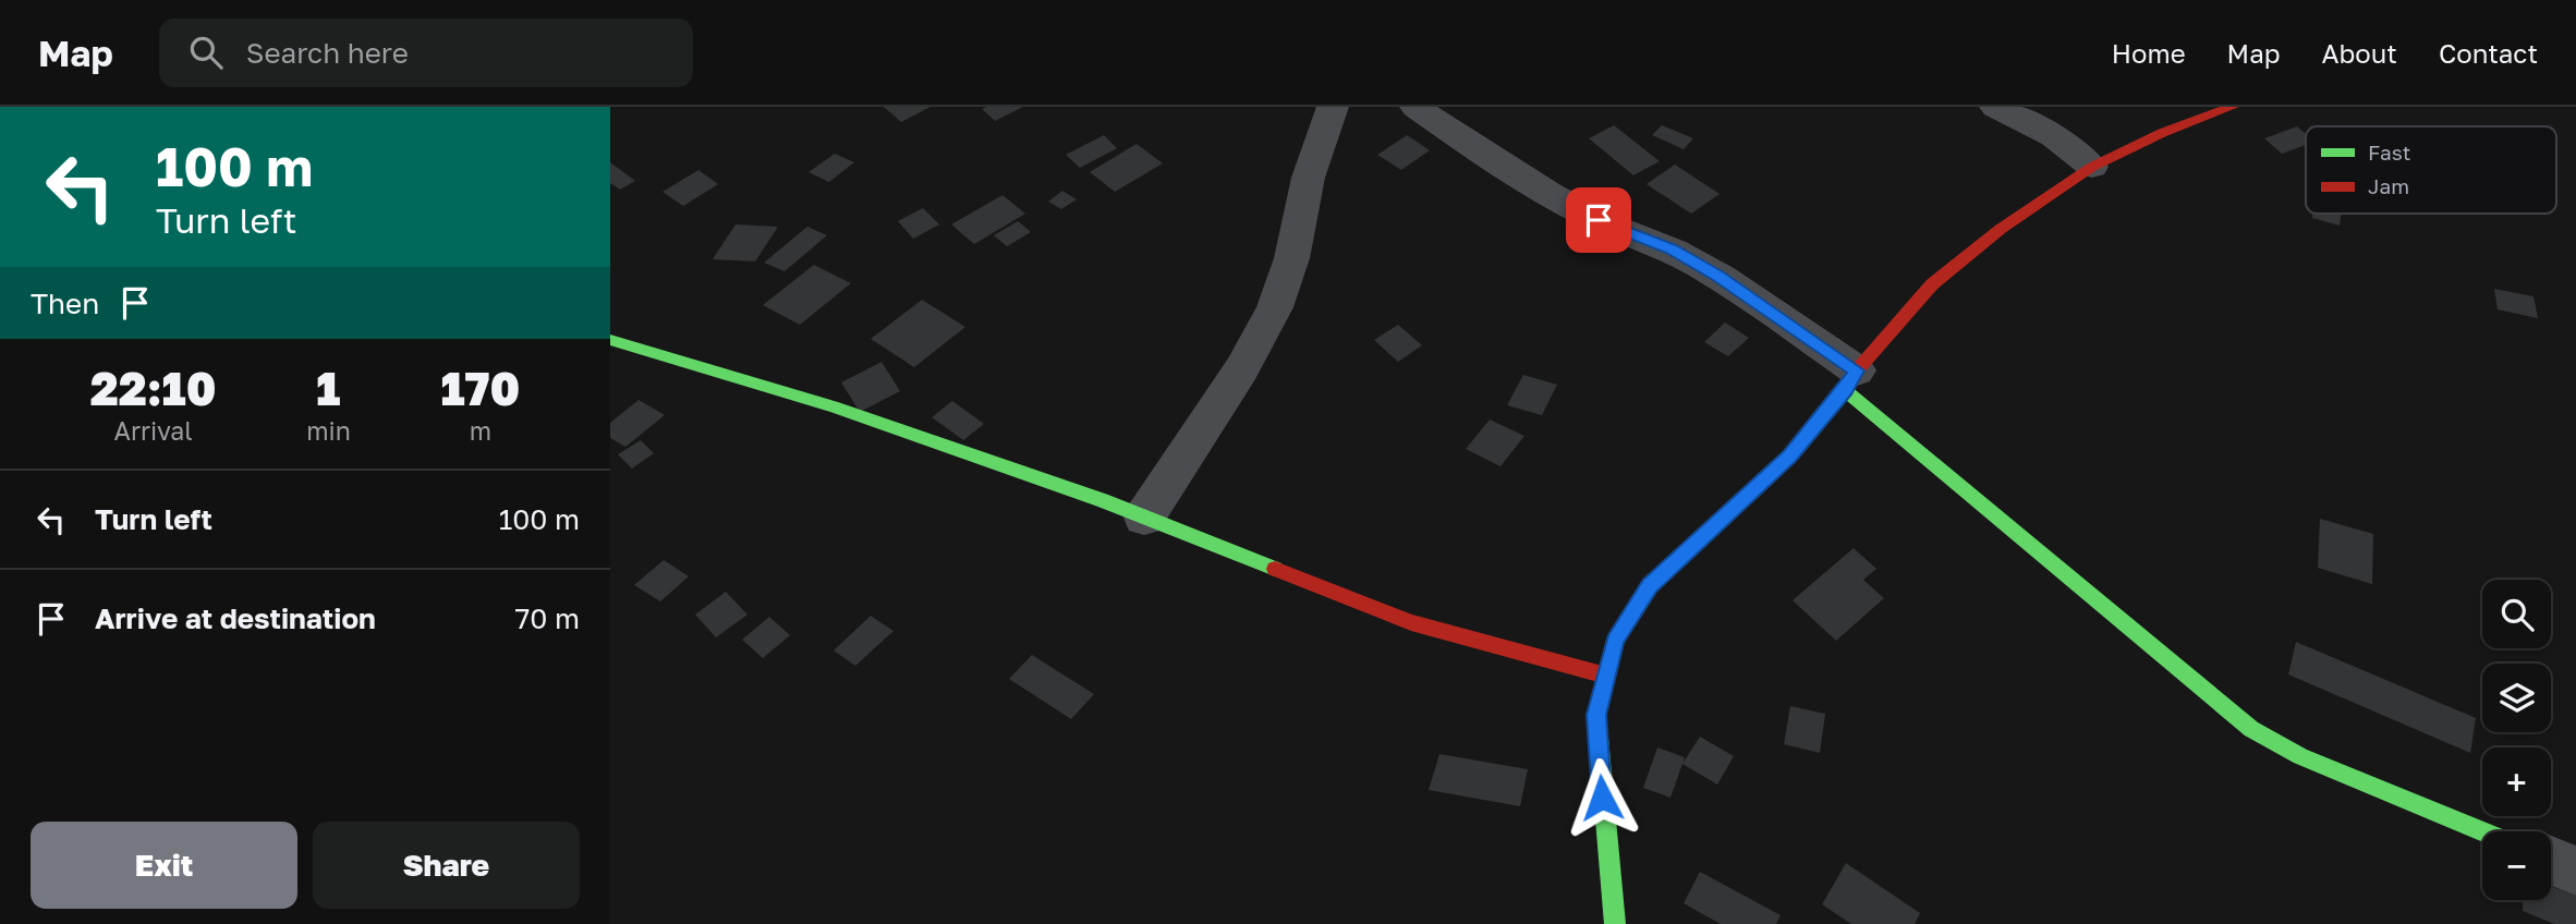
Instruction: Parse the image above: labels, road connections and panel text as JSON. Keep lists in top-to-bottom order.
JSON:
{
  "legend": ["Fast", "Jam"],
  "page": {
    "header": "Map",
    "search": "Search here",
    "nav": [
      "Home",
      "Map",
      "About",
      "Contact"
    ],
    "turn": ["100 m", "Turn left"],
    "then": "Then",
    "eta": [
      "22:10",
      "Arrival",
      "1",
      "min",
      "170",
      "m"
    ],
    "list": [
      {
        "name": "Turn left",
        "value": "100 m"
      },
      {
        "name": "Arrive at destination",
        "value": "70 m"
      }
    ],
    "map_buttons": ["+", "−"],
    "buttons": ["Exit", "Share"]
  }
}
